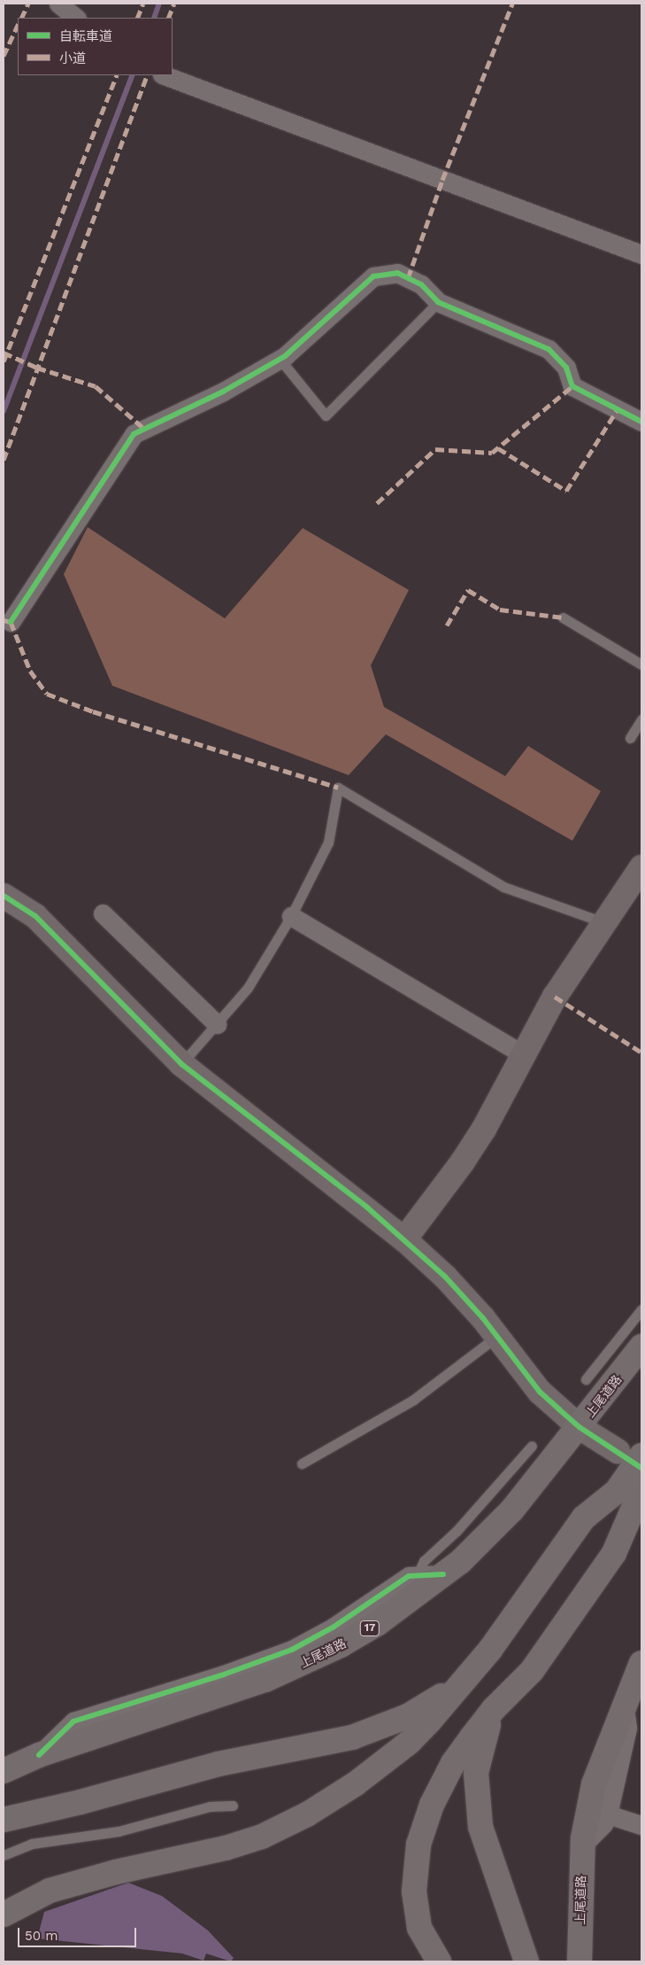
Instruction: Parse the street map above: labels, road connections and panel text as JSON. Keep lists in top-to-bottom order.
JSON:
{
  "streets": {
    "highway": ["上尾道路", "17"]
  },
  "legend": ["自転車道", "小道"],
  "scale_bar": "50 m"
}
